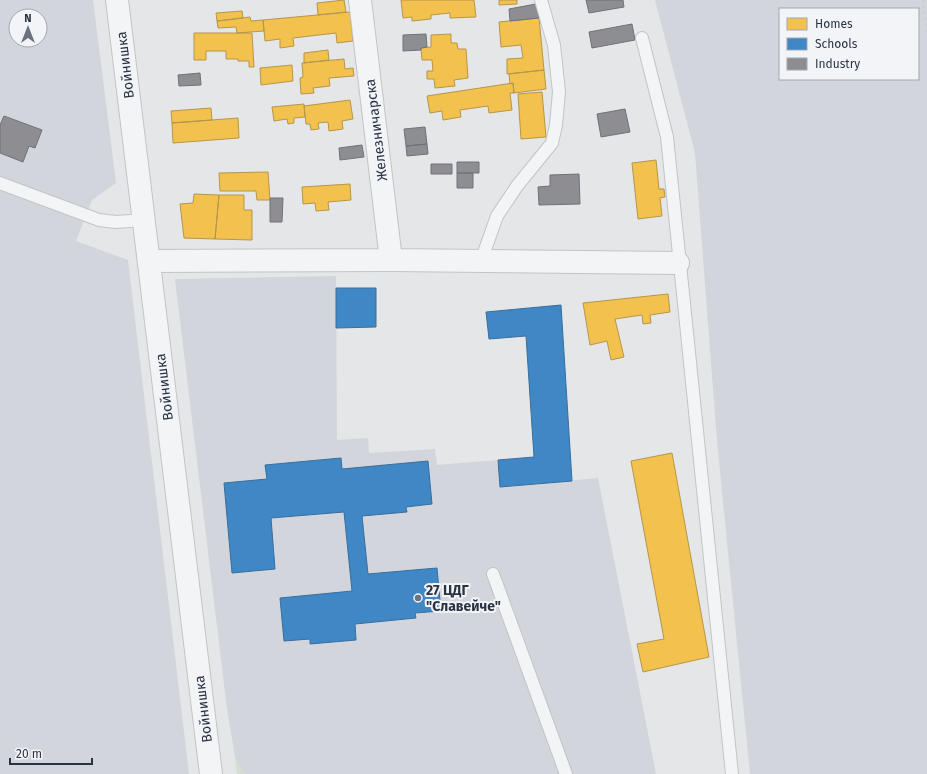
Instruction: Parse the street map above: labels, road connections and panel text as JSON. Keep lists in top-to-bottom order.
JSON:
{
  "streets": {
    "street": ["Войнишка", "Железничарска"]
  },
  "places": ["27 ЦДГ \"Славейче\""],
  "legend": ["Homes", "Schools", "Industry"],
  "scale_bar": "20 m",
  "north": "top"
}
